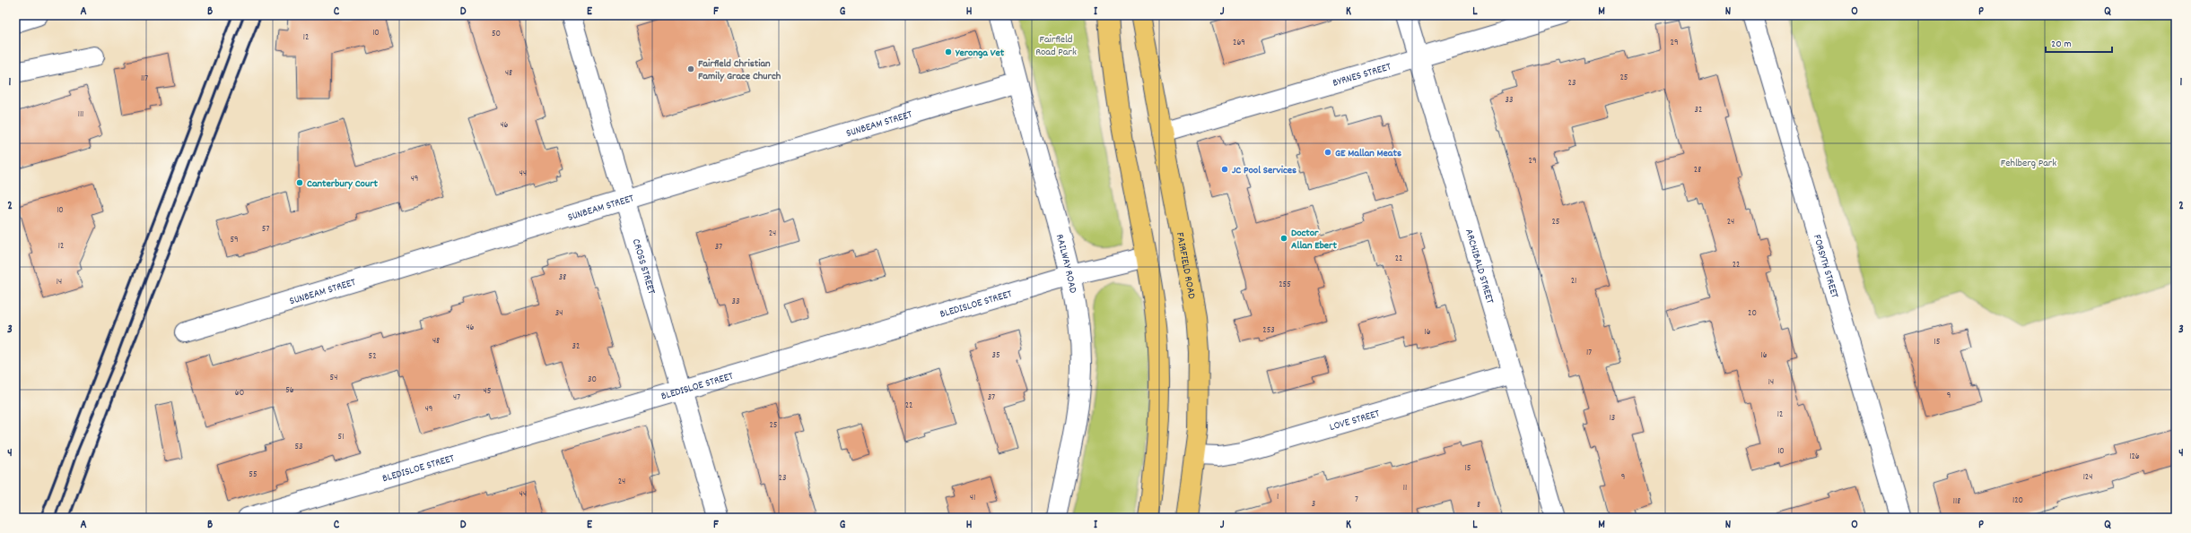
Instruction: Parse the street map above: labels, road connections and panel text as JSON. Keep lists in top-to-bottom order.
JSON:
{
  "streets": {
    "main road": ["FAIRFIELD ROAD"],
    "street": [
      "BYRNES STREET",
      "SUNBEAM STREET",
      "RAILWAY ROAD",
      "CROSS STREET",
      "ARCHIBALD STREET",
      "FORSYTH STREET",
      "BLEDISLOE STREET",
      "LOVE STREET"
    ]
  },
  "crossings": [
    ["BYRNES STREET", "FAIRFIELD ROAD"],
    ["BYRNES STREET", "ARCHIBALD STREET"],
    ["SUNBEAM STREET", "RAILWAY ROAD"],
    ["SUNBEAM STREET", "CROSS STREET"],
    ["RAILWAY ROAD", "BLEDISLOE STREET"],
    ["FAIRFIELD ROAD", "LOVE STREET"],
    ["CROSS STREET", "BLEDISLOE STREET"],
    ["ARCHIBALD STREET", "LOVE STREET"]
  ],
  "parks": ["Fairfield Road Park", "Fehlberg Park"],
  "places": [
    "Yeronga Vet",
    "Fairfield Christian Family Grace Church",
    "GE Mallan Meats",
    "JC Pool Services",
    "Canterbury Court",
    "Doctor Allan Ebert"
  ],
  "house_numbers": [
    "10",
    "50",
    "12",
    "269",
    "29",
    "48",
    "25",
    "117",
    "23",
    "33",
    "32",
    "111",
    "46",
    "29",
    "28",
    "44",
    "49",
    "10",
    "25",
    "24",
    "57",
    "24",
    "59",
    "12",
    "37",
    "22",
    "22",
    "38",
    "21",
    "14",
    "255",
    "33",
    "34",
    "20",
    "46",
    "253",
    "16",
    "48",
    "15",
    "32",
    "17",
    "35",
    "16",
    "52",
    "54",
    "30",
    "14",
    "56",
    "45",
    "60",
    "9",
    "47",
    "37",
    "22",
    "49",
    "12",
    "13",
    "25",
    "51",
    "53",
    "10",
    "126",
    "15",
    "55",
    "9",
    "124",
    "23",
    "24",
    "11",
    "44",
    "1",
    "41",
    "7",
    "120",
    "118",
    "3",
    "8"
  ],
  "scale_bar": "20 m",
  "grid": {
    "columns": [
      "A",
      "B",
      "C",
      "D",
      "E",
      "F",
      "G",
      "H",
      "I",
      "J",
      "K",
      "L",
      "M",
      "N",
      "O",
      "P",
      "Q"
    ],
    "rows": [
      "1",
      "2",
      "3",
      "4"
    ]
  }
}
